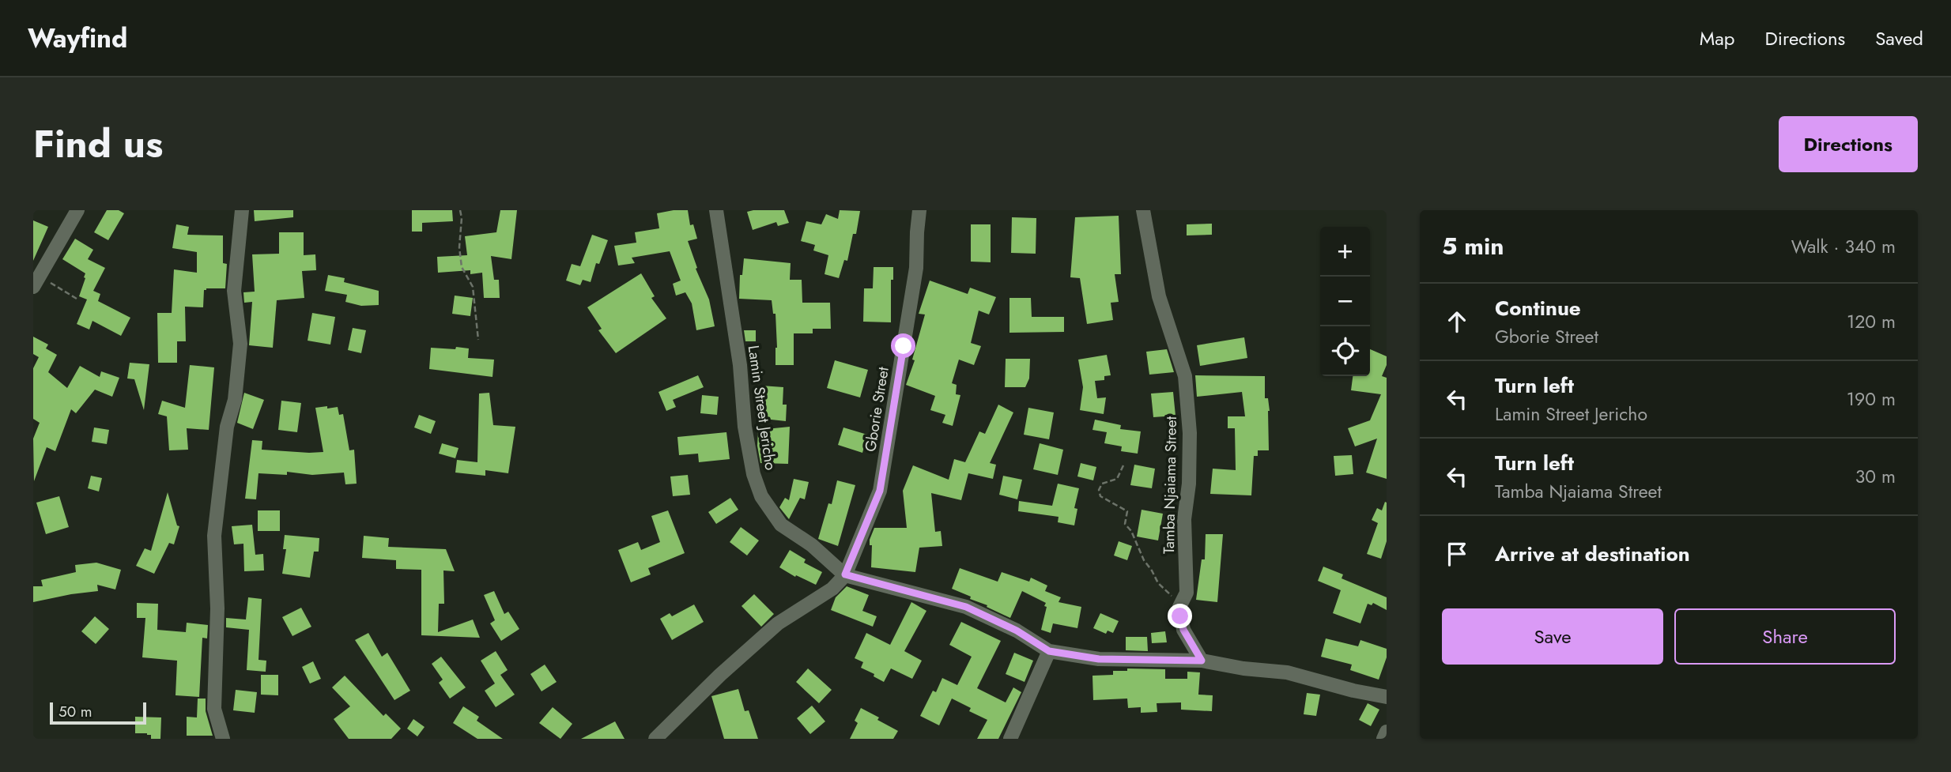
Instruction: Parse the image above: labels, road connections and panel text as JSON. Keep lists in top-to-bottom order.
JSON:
{
  "streets": {
    "street": ["Lamin Street Jericho", "Gborie Street", "Tamba Njaiama Street"]
  },
  "crossings": [
    ["Lamin Street Jericho", "Gborie Street"],
    ["Lamin Street Jericho", "Tamba Njaiama Street"]
  ],
  "scale_bar": "50 m",
  "page": {
    "header": "Wayfind",
    "nav": ["Map", "Directions", "Saved"],
    "title": "Find us",
    "buttons": [
      "Directions",
      ["Save", "Share"]
    ],
    "heading": ["5 min", "Walk · 340 m"],
    "map_buttons": ["+", "−"],
    "list": [
      ["Continue", "Gborie Street", "120 m"],
      ["Turn left", "Lamin Street Jericho", "190 m"],
      ["Turn left", "Tamba Njaiama Street", "30 m"],
      "Arrive at destination"
    ],
    "scale": "50 m"
  }
}
